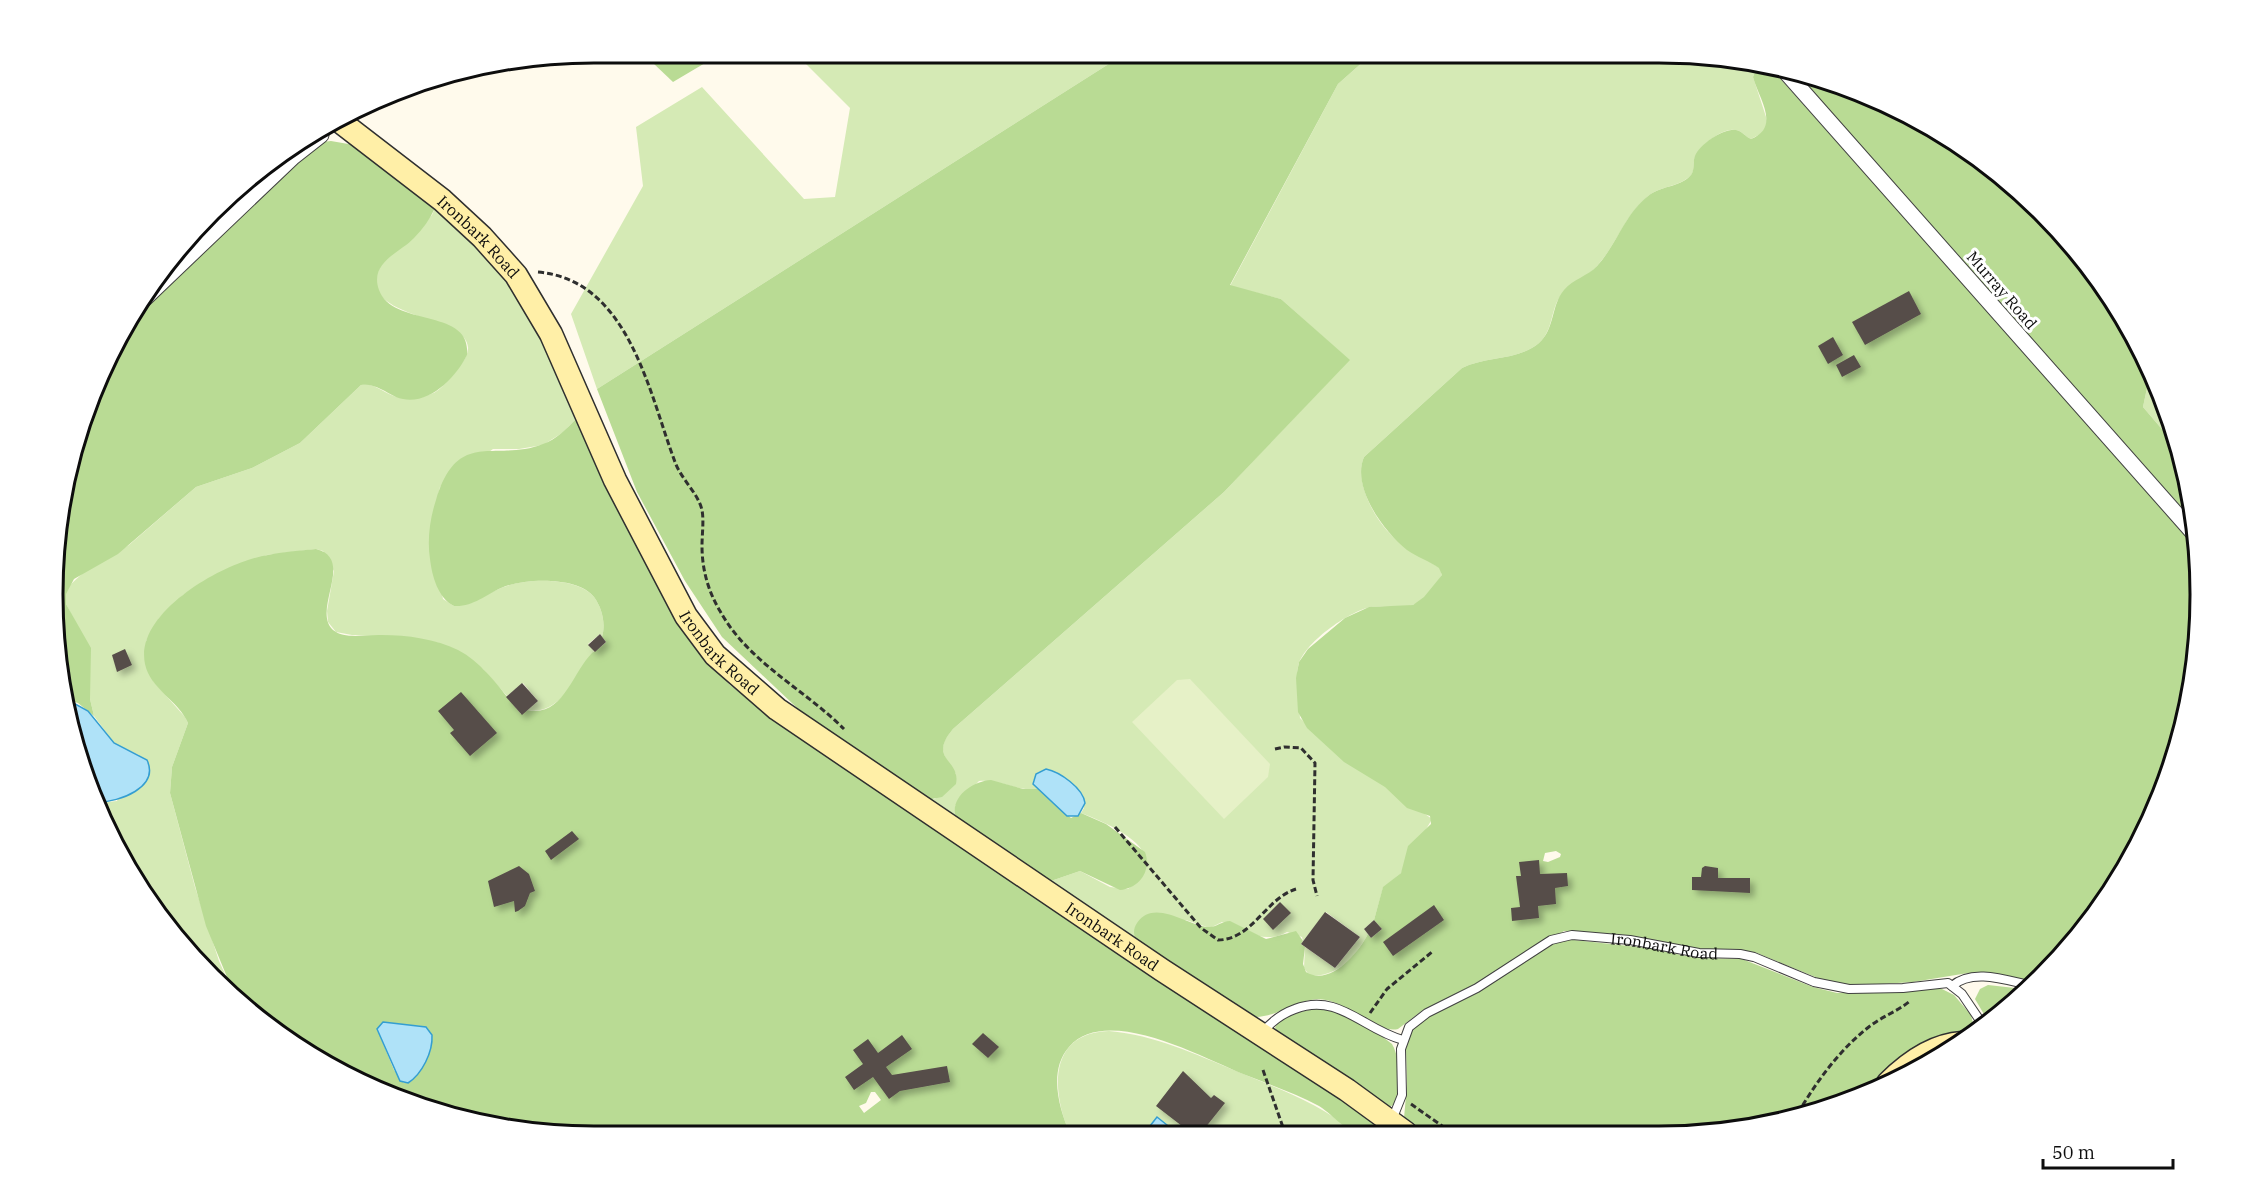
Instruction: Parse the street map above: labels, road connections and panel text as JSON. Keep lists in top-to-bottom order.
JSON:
{
  "streets": {
    "street": ["Ironbark Road", "Murray Road"]
  },
  "scale_bar": "50 m"
}
